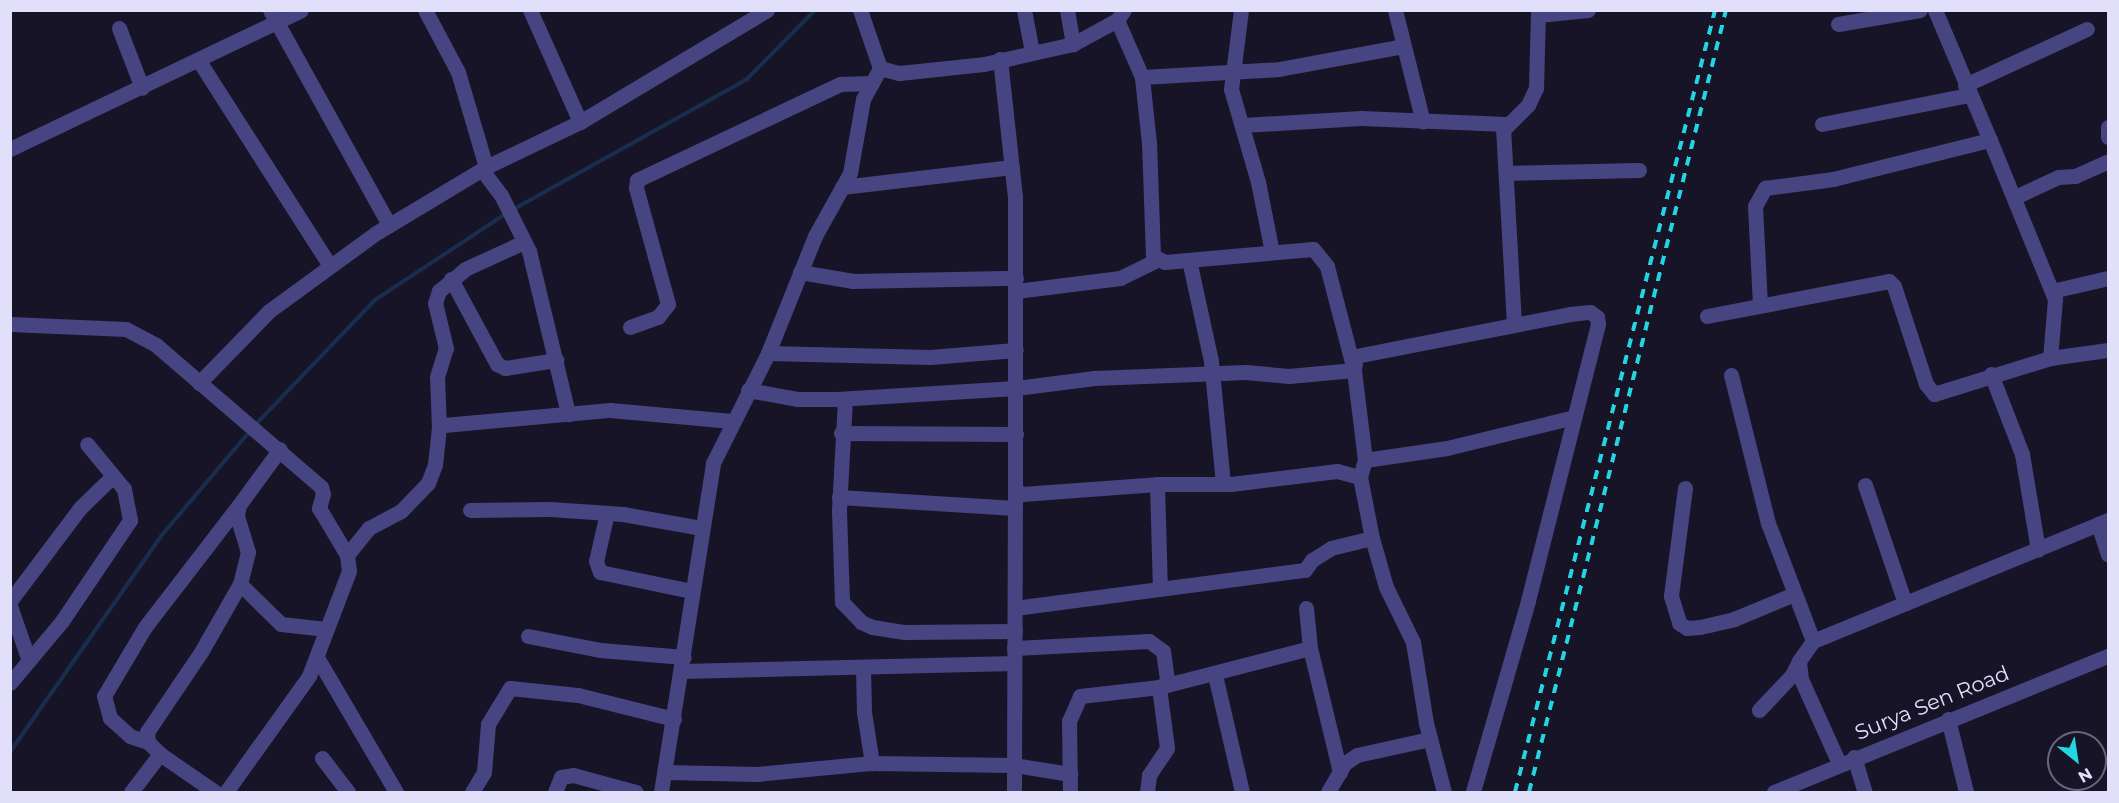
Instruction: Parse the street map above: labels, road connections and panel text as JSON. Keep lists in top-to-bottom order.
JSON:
{
  "streets": {
    "street": ["Surya Sen Road"]
  },
  "north": "bottom right"
}
